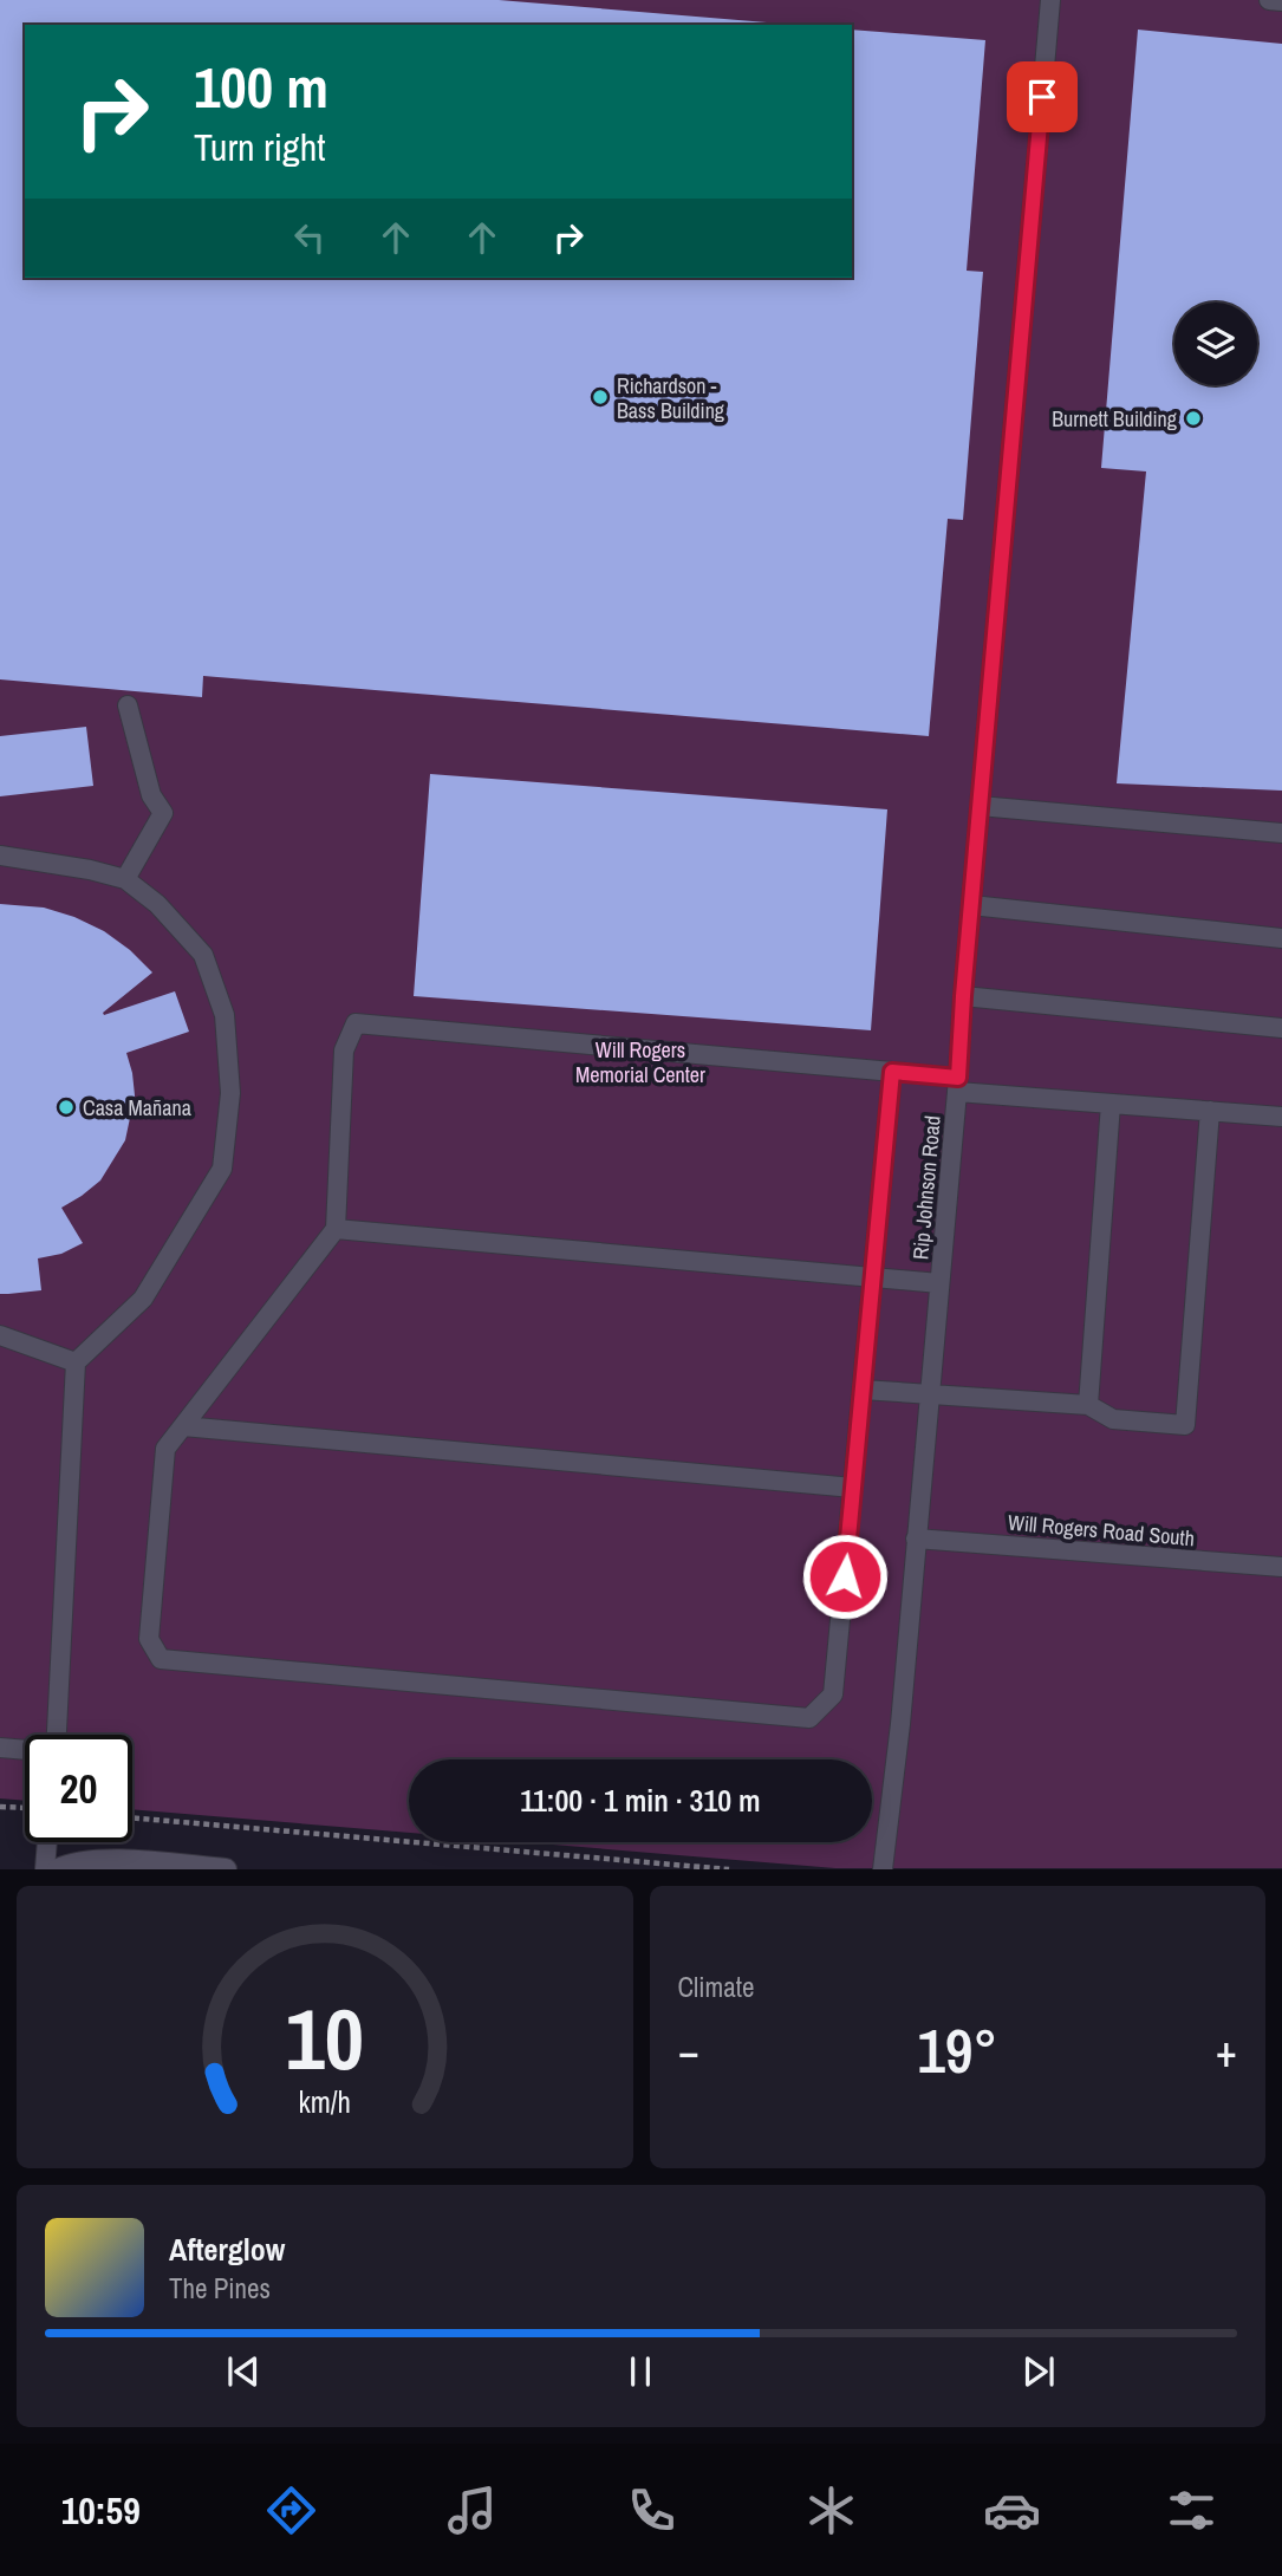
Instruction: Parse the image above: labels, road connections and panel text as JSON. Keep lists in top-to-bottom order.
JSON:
{
  "streets": {
    "lane": ["Rip Johnson Road", "Will Rogers Road South"]
  },
  "crossings": [
    ["Rip Johnson Road", "Will Rogers Road South"]
  ],
  "parks": ["Will Rogers Memorial Center"],
  "places": ["Richardson - Bass Building", "Burnett Building", "Casa Mañana"],
  "page": {
    "turn": ["100 m", "Turn right"],
    "limit": "20",
    "trip": "11:00 · 1 min · 310 m",
    "tile": "Climate",
    "heat": ["−", "19°", "+"],
    "song": ["Afterglow", "The Pines"],
    "tabs": "10:59",
    "gauge": ["10", "km/h"]
  }
}
